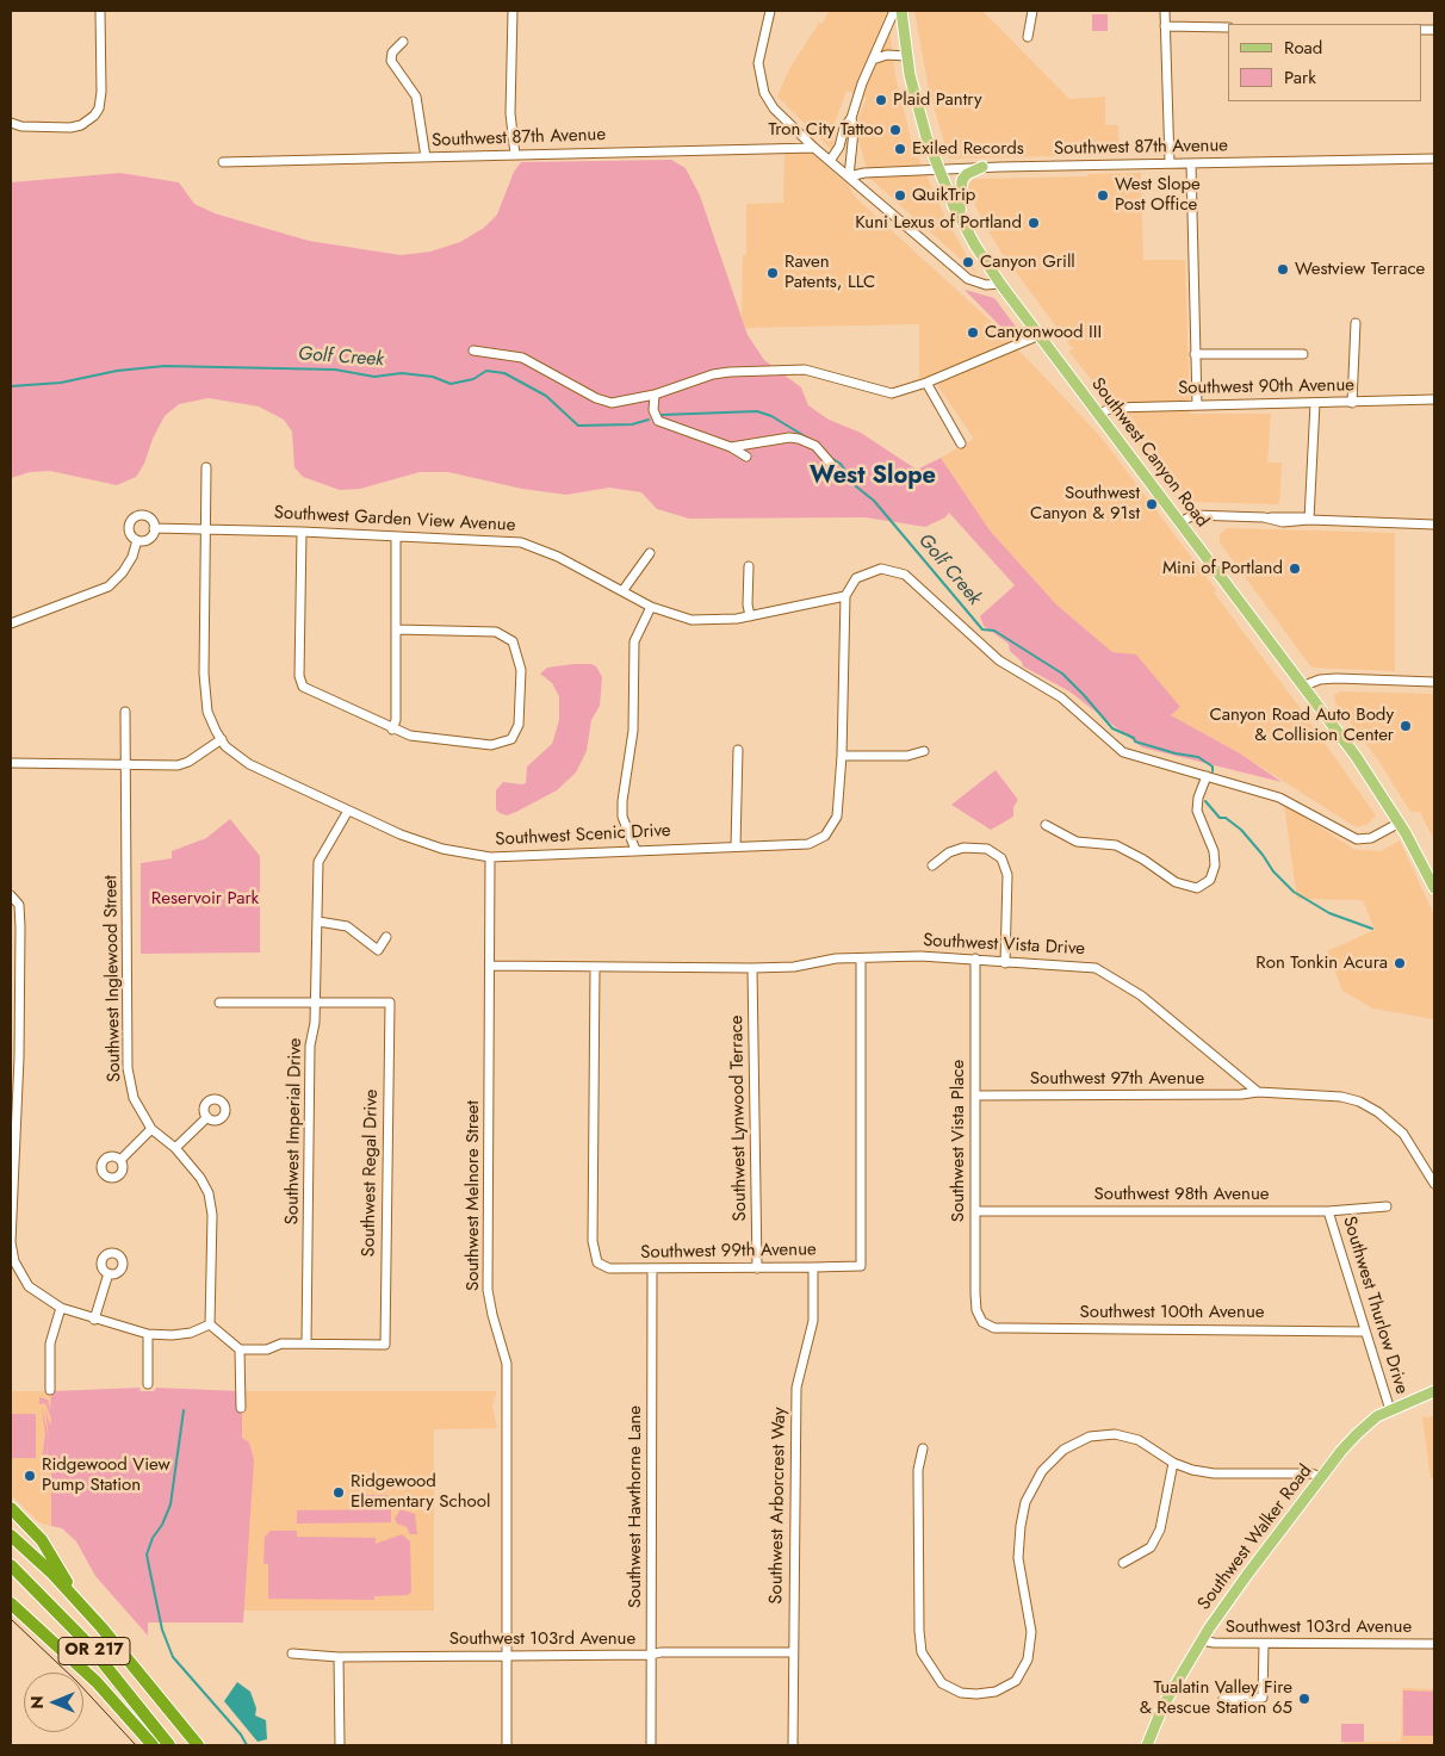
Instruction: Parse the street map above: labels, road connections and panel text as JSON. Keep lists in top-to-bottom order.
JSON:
{
  "streets": {
    "highway": ["OR 217"],
    "main road": ["Southwest Canyon Road", "Southwest Walker Road"],
    "street": [
      "Southwest 87th Avenue",
      "Southwest 90th Avenue",
      "Southwest Garden View Avenue",
      "Southwest Scenic Drive",
      "Southwest Vista Drive",
      "Southwest Inglewood Street",
      "Southwest 97th Avenue",
      "Southwest Lynwood Terrace",
      "Southwest Imperial Drive",
      "Southwest Vista Place",
      "Southwest Regal Drive",
      "Southwest 98th Avenue",
      "Southwest Melnore Street",
      "Southwest 99th Avenue",
      "Southwest Thurlow Drive",
      "Southwest 100th Avenue",
      "Southwest Arborcrest Way",
      "Southwest Hawthorne Lane",
      "Southwest 103rd Avenue"
    ]
  },
  "crossings": [
    ["Southwest 87th Avenue", "Southwest Canyon Road"],
    ["Southwest 90th Avenue", "Southwest Canyon Road"],
    ["Southwest Garden View Avenue", "Southwest Scenic Drive"],
    ["Southwest Scenic Drive", "Southwest Imperial Drive"],
    ["Southwest Scenic Drive", "Southwest Melnore Street"],
    ["Southwest Vista Drive", "Southwest 97th Avenue"],
    ["Southwest Vista Drive", "Southwest Lynwood Terrace"],
    ["Southwest Vista Drive", "Southwest Vista Place"],
    ["Southwest Vista Drive", "Southwest Melnore Street"],
    ["Southwest Vista Drive", "Southwest 99th Avenue"],
    ["Southwest 97th Avenue", "Southwest Vista Place"],
    ["Southwest Lynwood Terrace", "Southwest 99th Avenue"],
    ["Southwest Imperial Drive", "Southwest Regal Drive"],
    ["Southwest Vista Place", "Southwest 98th Avenue"],
    ["Southwest Vista Place", "Southwest 100th Avenue"],
    ["Southwest 98th Avenue", "Southwest Thurlow Drive"],
    ["Southwest Melnore Street", "Southwest 103rd Avenue"],
    ["Southwest 99th Avenue", "Southwest Arborcrest Way"],
    ["Southwest 99th Avenue", "Southwest Hawthorne Lane"],
    ["Southwest Thurlow Drive", "Southwest 100th Avenue"],
    ["Southwest Thurlow Drive", "Southwest Walker Road"],
    ["Southwest Arborcrest Way", "Southwest 103rd Avenue"],
    ["Southwest Hawthorne Lane", "Southwest 103rd Avenue"],
    ["Southwest Walker Road", "Southwest 103rd Avenue"]
  ],
  "districts": ["West Slope"],
  "water": ["Golf Creek"],
  "parks": ["Reservoir Park"],
  "places": [
    "Plaid Pantry",
    "Tron City Tattoo",
    "Exiled Records",
    "QuikTrip",
    "West Slope Post Office",
    "Kuni Lexus of Portland",
    "Canyon Grill",
    "Westview Terrace",
    "Raven Patents, LLC",
    "Canyonwood III",
    "Southwest Canyon & 91st",
    "Mini of Portland",
    "Canyon Road Auto Body & Collision Center",
    "Ron Tonkin Acura",
    "Ridgewood View Pump Station",
    "Ridgewood Elementary School",
    "Tualatin Valley Fire & Rescue Station 65"
  ],
  "legend": ["Road", "Park"],
  "north": "left"
}
